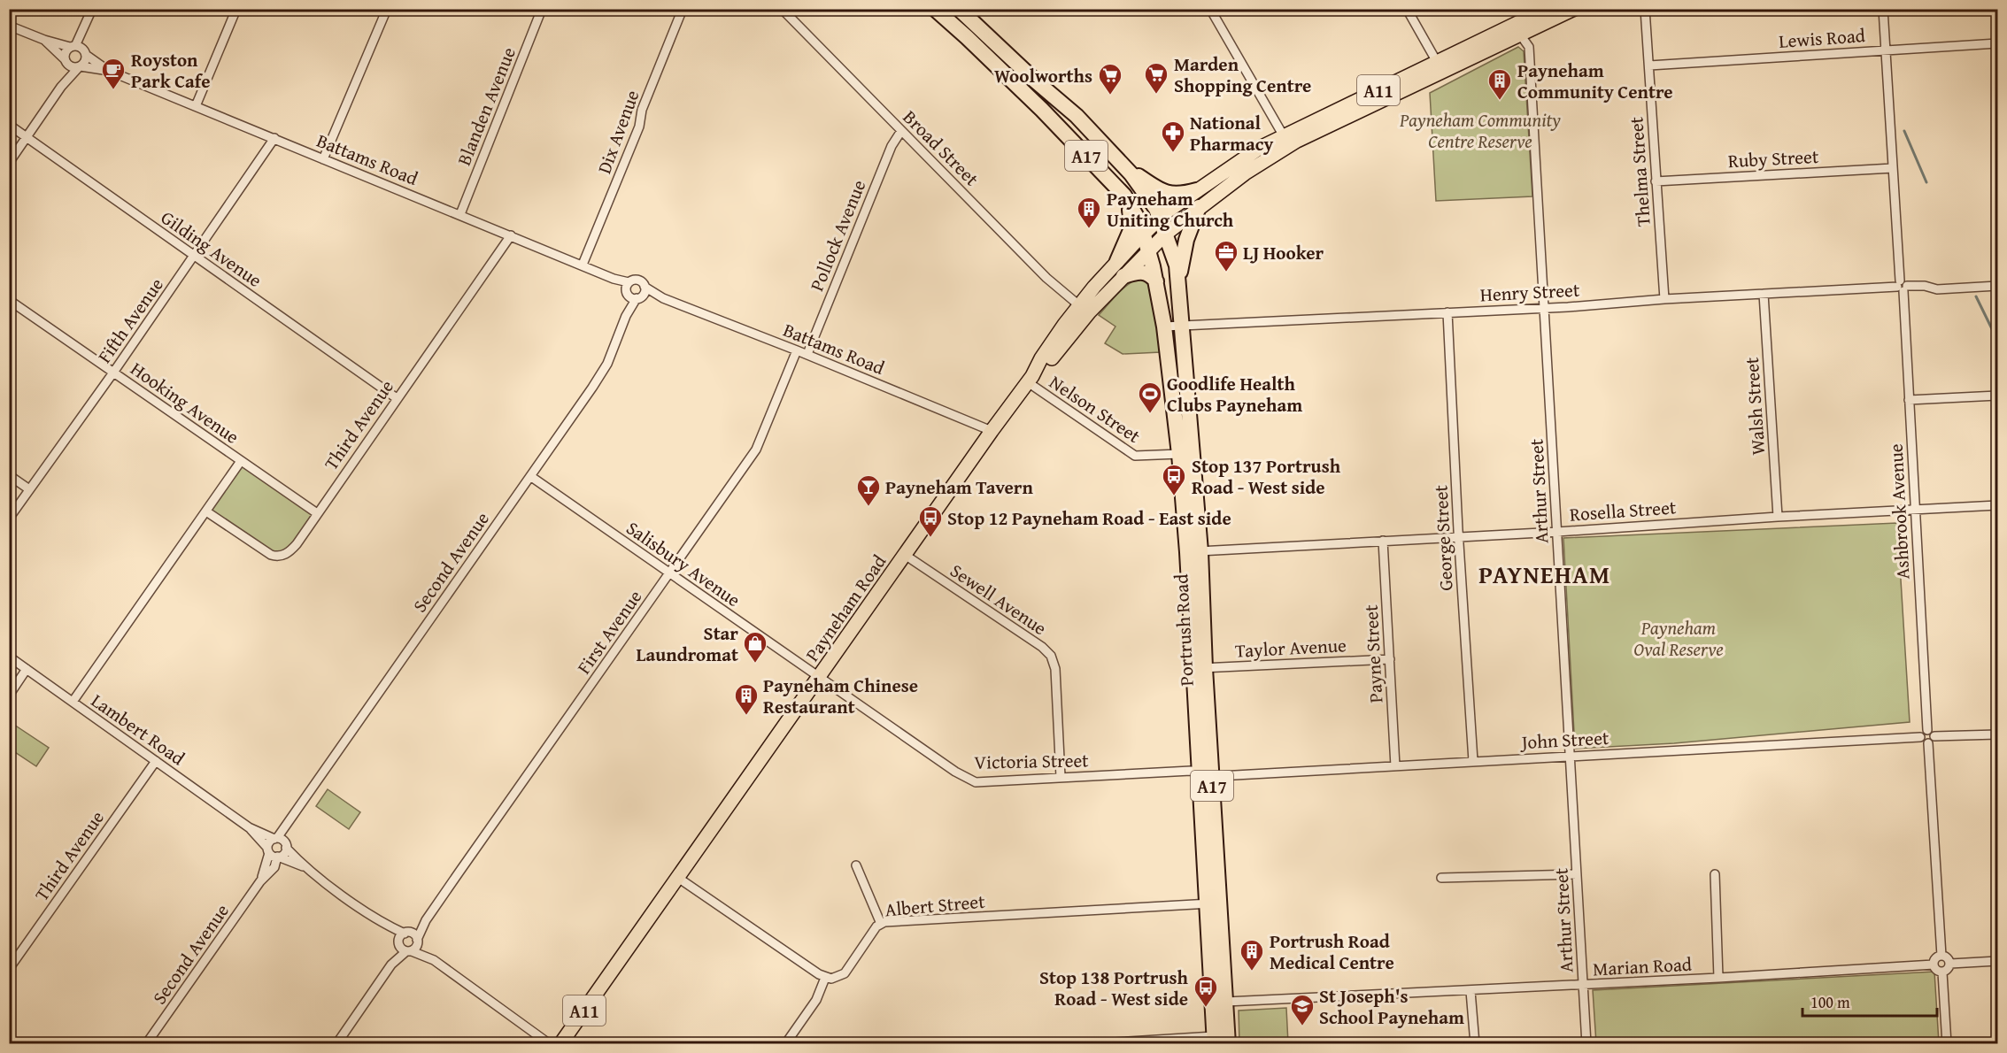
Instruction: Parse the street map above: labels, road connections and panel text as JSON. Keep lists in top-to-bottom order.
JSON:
{
  "streets": {
    "highway": ["A17", "Portrush Road"],
    "main road": ["A11", "Payneham Road"],
    "street": [
      "Lewis Road",
      "Blanden Avenue",
      "Dix Avenue",
      "Broad Street",
      "Ruby Street",
      "Battams Road",
      "Thelma Street",
      "Pollock Avenue",
      "Gilding Avenue",
      "Henry Street",
      "Fifth Avenue",
      "Hooking Avenue",
      "Walsh Street",
      "Nelson Street",
      "Third Avenue",
      "Arthur Street",
      "Rosella Street",
      "Ashbrook Avenue",
      "George Street",
      "Second Avenue",
      "Salisbury Avenue",
      "Sewell Avenue",
      "First Avenue",
      "Taylor Avenue",
      "Payne Street",
      "Lambert Road",
      "John Street",
      "Victoria Street",
      "Albert Street",
      "Marian Road"
    ]
  },
  "crossings": [
    ["Lewis Road", "Thelma Street"],
    ["Lewis Road", "Ashbrook Avenue"],
    ["Blanden Avenue", "Battams Road"],
    ["Dix Avenue", "Battams Road"],
    ["Broad Street", "Pollock Avenue"],
    ["Broad Street", "Payneham Road"],
    ["A17", "Payneham Road"],
    ["A17", "Portrush Road"],
    ["Ruby Street", "Thelma Street"],
    ["Ruby Street", "Ashbrook Avenue"],
    ["Battams Road", "Pollock Avenue"],
    ["Battams Road", "Fifth Avenue"],
    ["Battams Road", "Third Avenue"],
    ["Battams Road", "Second Avenue"],
    ["Battams Road", "Payneham Road"],
    ["Battams Road", "First Avenue"],
    ["Thelma Street", "Henry Street"],
    ["Gilding Avenue", "Fifth Avenue"],
    ["Gilding Avenue", "Third Avenue"],
    ["Henry Street", "Walsh Street"],
    ["Henry Street", "Arthur Street"],
    ["Henry Street", "Ashbrook Avenue"],
    ["Henry Street", "George Street"],
    ["Henry Street", "Portrush Road"],
    ["Fifth Avenue", "Hooking Avenue"],
    ["Hooking Avenue", "Third Avenue"],
    ["Walsh Street", "Rosella Street"],
    ["Nelson Street", "Payneham Road"],
    ["Nelson Street", "Portrush Road"],
    ["Third Avenue", "Lambert Road"],
    ["Arthur Street", "Rosella Street"],
    ["Arthur Street", "Payneham Road"],
    ["Arthur Street", "John Street"],
    ["Arthur Street", "Marian Road"],
    ["Rosella Street", "Ashbrook Avenue"],
    ["Rosella Street", "George Street"],
    ["Rosella Street", "Portrush Road"],
    ["Rosella Street", "Payne Street"],
    ["Ashbrook Avenue", "John Street"],
    ["George Street", "John Street"],
    ["Second Avenue", "Salisbury Avenue"],
    ["Second Avenue", "Lambert Road"],
    ["Salisbury Avenue", "Payneham Road"],
    ["Salisbury Avenue", "First Avenue"],
    ["Salisbury Avenue", "Victoria Street"],
    ["Sewell Avenue", "Payneham Road"],
    ["Sewell Avenue", "Victoria Street"],
    ["Payneham Road", "Portrush Road"],
    ["Payneham Road", "Victoria Street"],
    ["Portrush Road", "Taylor Avenue"],
    ["Portrush Road", "John Street"],
    ["Portrush Road", "Victoria Street"],
    ["Portrush Road", "Albert Street"],
    ["Portrush Road", "Marian Road"],
    ["First Avenue", "Lambert Road"],
    ["Taylor Avenue", "Payne Street"],
    ["Payne Street", "John Street"],
    ["John Street", "Victoria Street"]
  ],
  "districts": ["PAYNEHAM"],
  "parks": ["Payneham Community Centre Reserve", "Payneham Oval Reserve"],
  "places": {
    "cafe": ["Royston Park Cafe"],
    "supermarket": ["Marden Shopping Centre", "Woolworths"],
    "building": [
      "Payneham Community Centre",
      "Payneham Uniting Church",
      "Payneham Chinese Restaurant",
      "Portrush Road Medical Centre"
    ],
    "pharmacy": ["National Pharmacy"],
    "office": ["LJ Hooker"],
    "sports": ["Goodlife Health Clubs Payneham"],
    "bus stop": ["Stop 137 Portrush Road - West side", "Stop 12 Payneham Road - East side", "Stop 138 Portrush Road - West side"],
    "bar": ["Payneham Tavern"],
    "shop": ["Star Laundromat"],
    "school or university": ["St Joseph's School Payneham"]
  },
  "scale_bar": "100 m"
}
